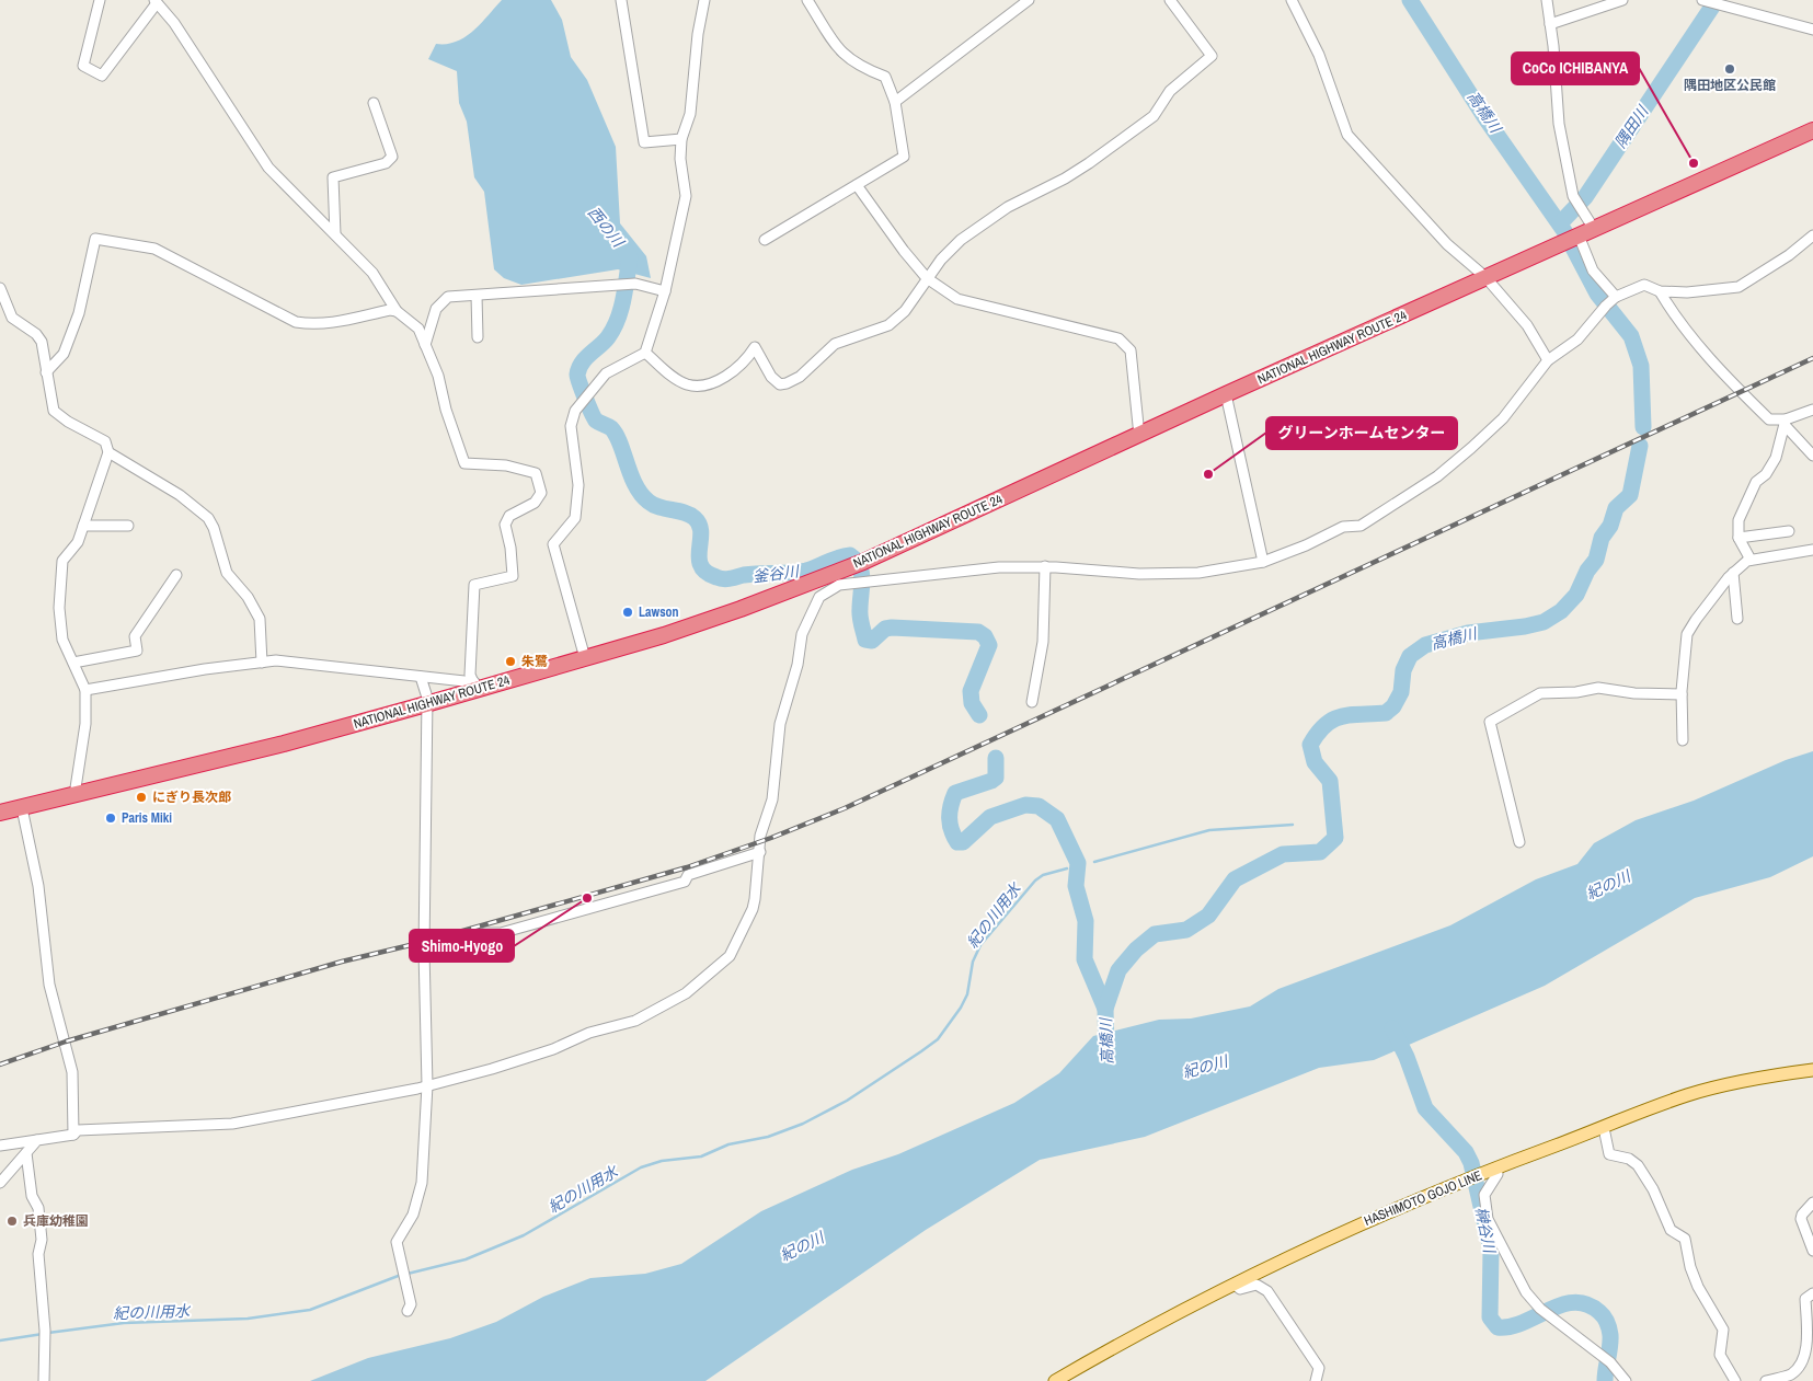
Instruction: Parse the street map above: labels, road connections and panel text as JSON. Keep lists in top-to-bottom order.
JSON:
{
  "streets": {
    "highway": ["NATIONAL HIGHWAY ROUTE 24"],
    "main road": ["HASHIMOTO GOJO LINE"]
  },
  "water": [
    "高橋川",
    "隅田川",
    "西の川",
    "釜谷川",
    "紀の川",
    "紀の川用水",
    "榊谷川"
  ],
  "places": [
    "隅田地区公民館",
    "CoCo ICHIBANYA",
    "グリーンホームセンター",
    "Lawson",
    "朱鷺",
    "にぎり長次郎",
    "Paris Miki",
    "Shimo-Hyogo",
    "兵庫幼稚園"
  ]
}
